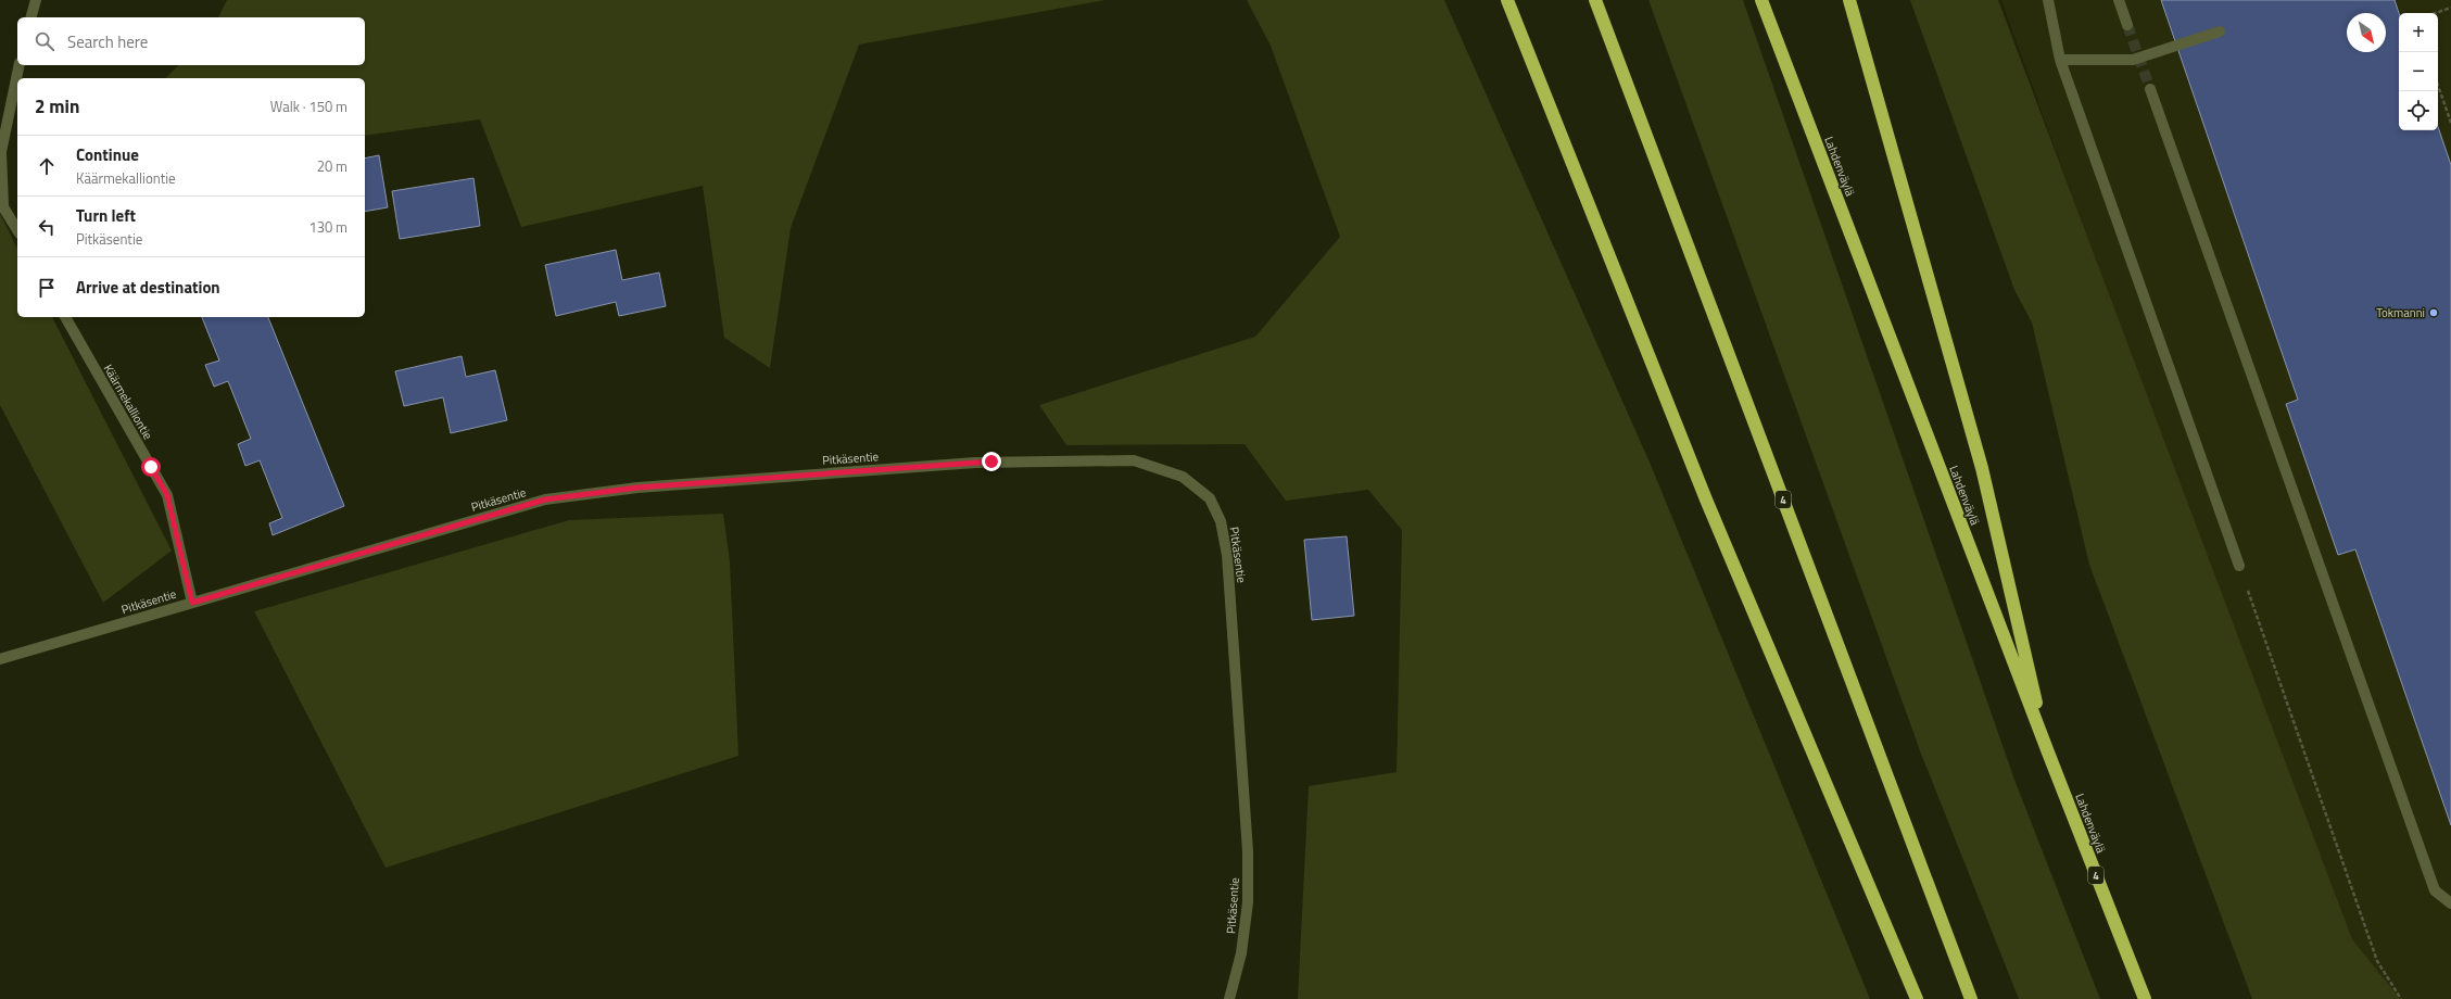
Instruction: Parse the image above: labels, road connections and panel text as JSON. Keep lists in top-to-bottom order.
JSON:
{
  "streets": {
    "highway": ["Lahdenväylä", "4"],
    "street": ["Käärmekalliontie", "Pitkäsentie"]
  },
  "crossings": [
    ["Käärmekalliontie", "Pitkäsentie"]
  ],
  "places": ["Tokmanni"],
  "north": "bottom right",
  "page": {
    "map_buttons": ["+", "−"],
    "search": "Search here",
    "heading": ["2 min", "Walk · 150 m"],
    "list": [
      ["Continue", "Käärmekalliontie", "20 m"],
      ["Turn left", "Pitkäsentie", "130 m"],
      "Arrive at destination"
    ]
  }
}
